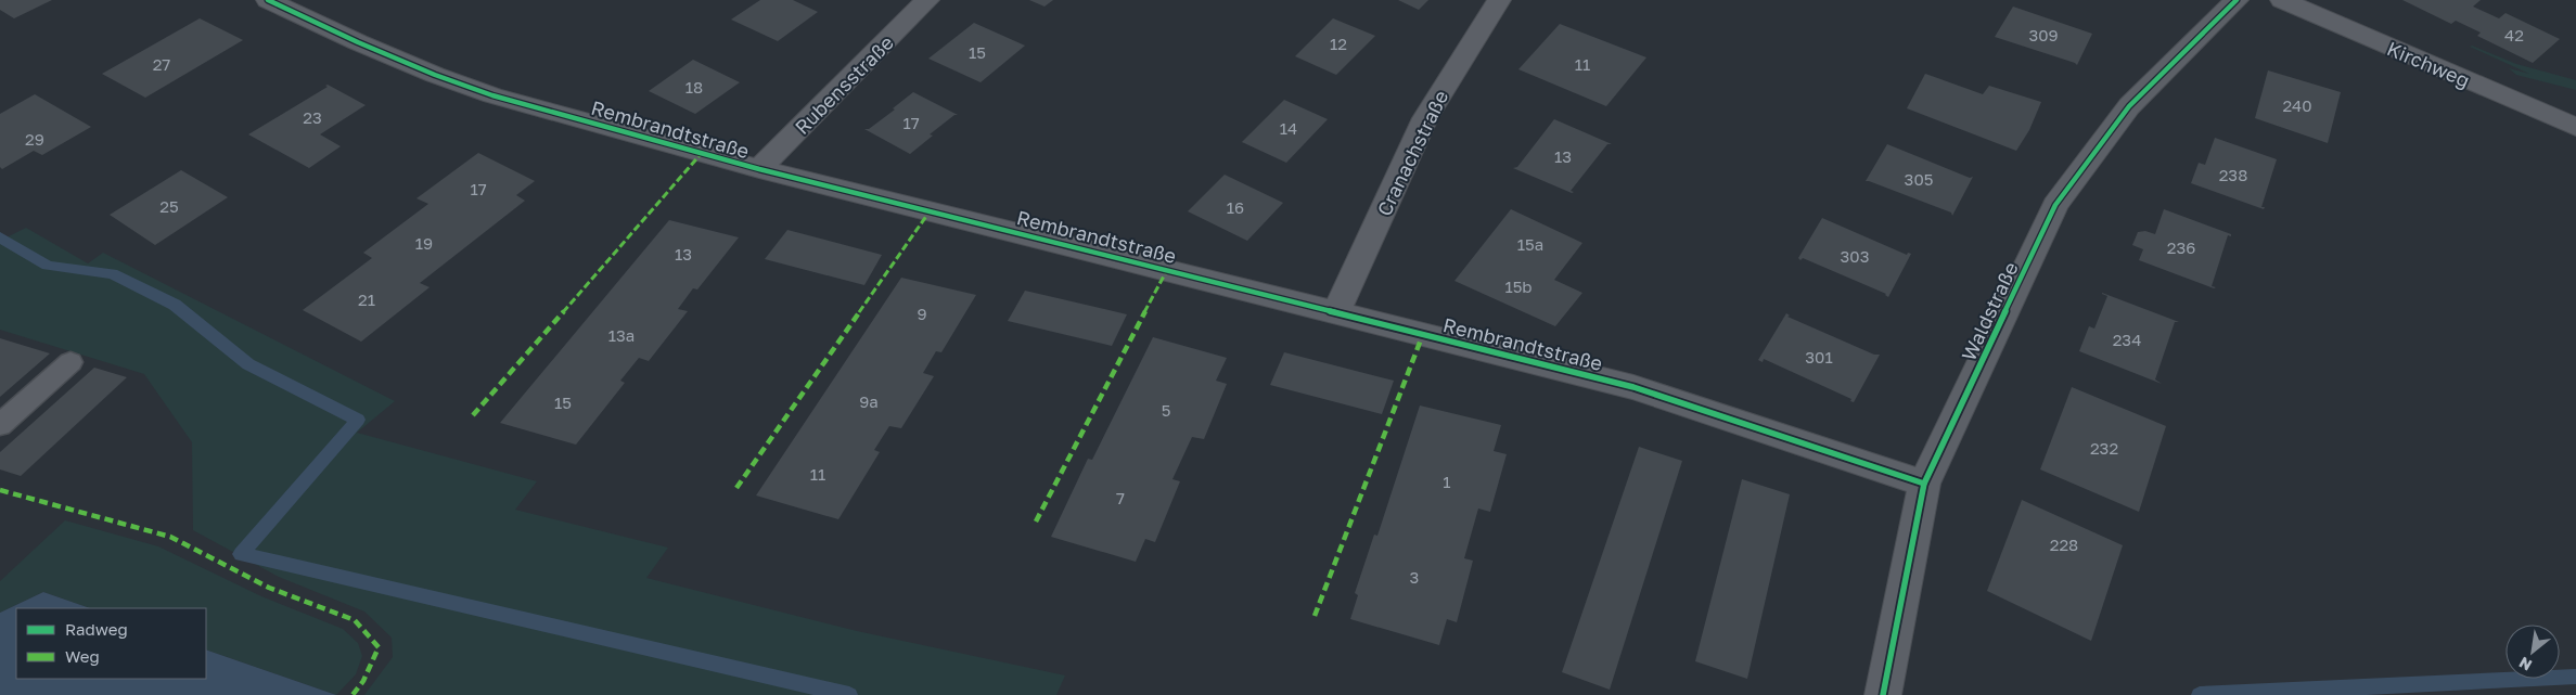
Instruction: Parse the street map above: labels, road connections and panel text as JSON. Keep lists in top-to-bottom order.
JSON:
{
  "streets": {
    "street": [
      "Kirchweg",
      "Rubensstraße",
      "Rembrandtstraße",
      "Cranachstraße",
      "Waldstraße"
    ]
  },
  "crossings": [
    ["Rubensstraße", "Rembrandtstraße"],
    ["Rembrandtstraße", "Cranachstraße"],
    ["Rembrandtstraße", "Waldstraße"]
  ],
  "house_numbers": [
    "309",
    "42",
    "12",
    "15",
    "27",
    "11",
    "18",
    "240",
    "23",
    "17",
    "14",
    "29",
    "13",
    "238",
    "305",
    "17",
    "25",
    "16",
    "19",
    "15a",
    "236",
    "13",
    "303",
    "15b",
    "21",
    "9",
    "13a",
    "234",
    "301",
    "9a",
    "15",
    "5",
    "232",
    "11",
    "1",
    "7",
    "228",
    "3"
  ],
  "legend": ["Radweg", "Weg"],
  "north": "bottom left"
}
